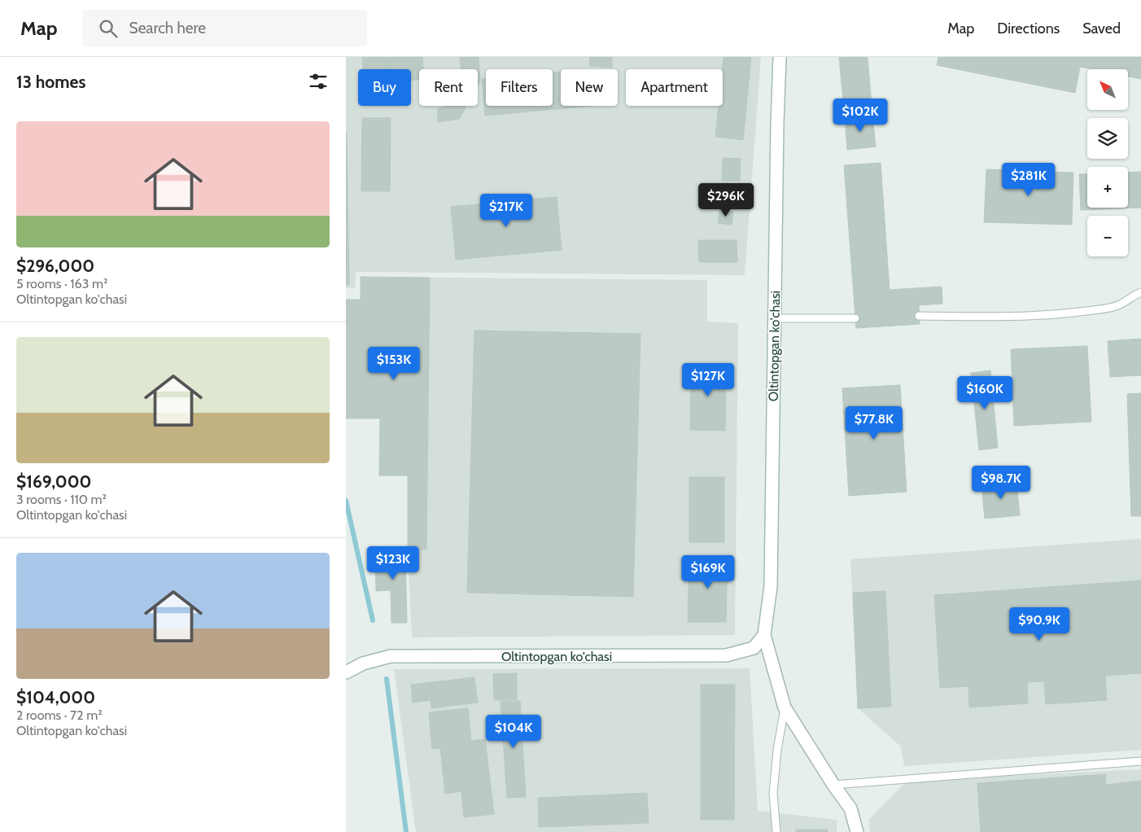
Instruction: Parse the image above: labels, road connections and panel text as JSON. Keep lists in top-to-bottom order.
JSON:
{
  "streets": {
    "street": ["Oltintopgan ko'chasi"]
  },
  "north": "top left",
  "page": {
    "header": "Map",
    "search": "Search here",
    "nav": ["Map", "Directions", "Saved"],
    "heading": "13 homes",
    "map_buttons": ["+", "−"],
    "chip": [
      "Buy",
      "Rent",
      "Filters",
      "New",
      "Apartment"
    ],
    "price": [
      "$102K",
      "$281K",
      "$296K",
      "$217K",
      "$153K",
      "$127K",
      "$160K",
      "$77.8K",
      "$98.7K",
      "$123K",
      "$169K",
      "$90.9K",
      "$104K"
    ],
    "list": [
      {
        "name": "$296,000",
        "note": "5 rooms · 163 m² · Oltintopgan ko'chasi"
      },
      {
        "name": "$169,000",
        "note": "3 rooms · 110 m² · Oltintopgan ko'chasi"
      },
      {
        "name": "$104,000",
        "note": "2 rooms · 72 m² · Oltintopgan ko'chasi"
      }
    ]
  }
}
